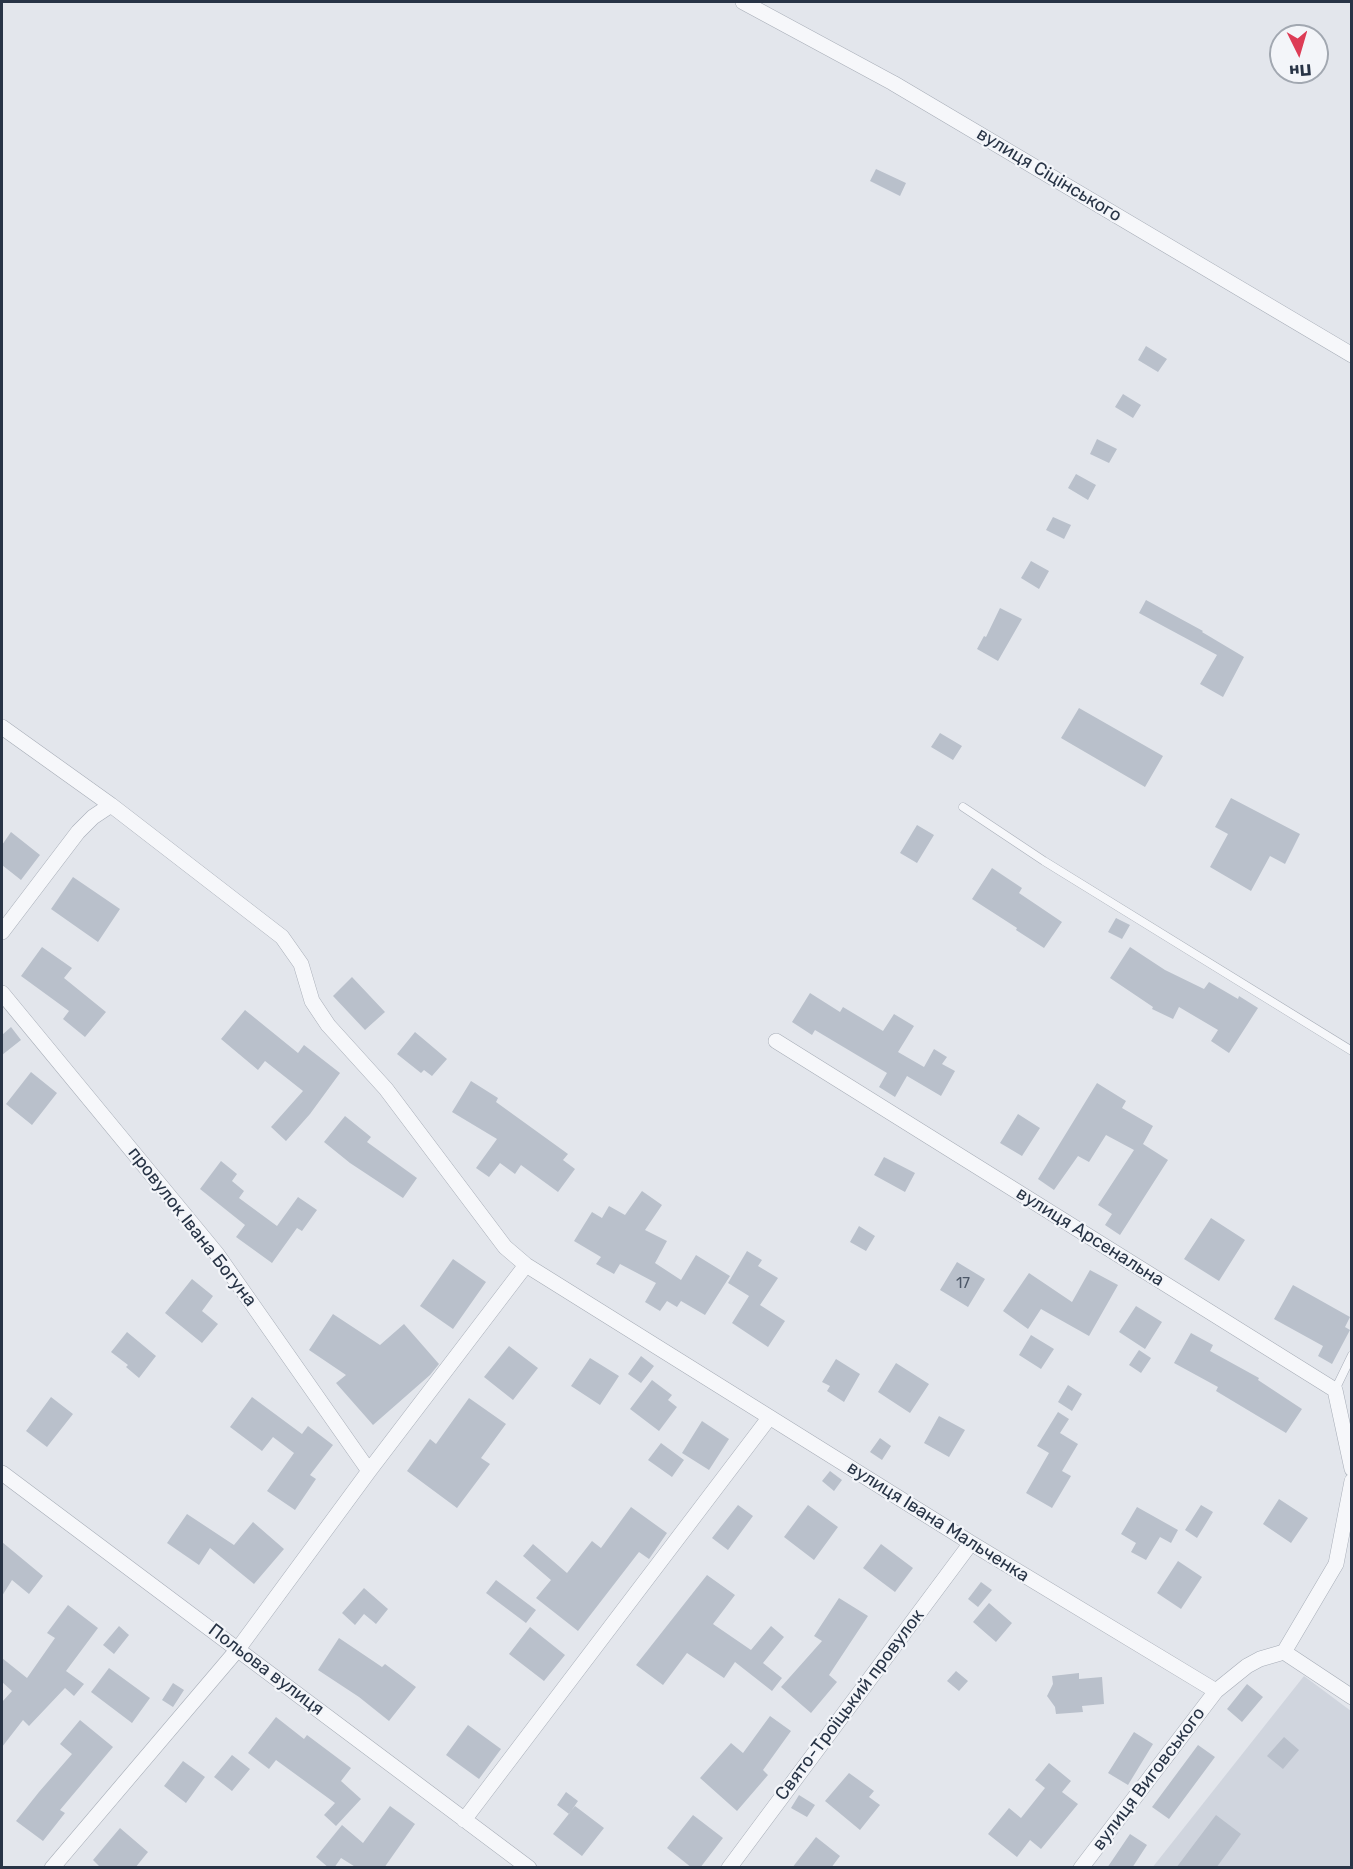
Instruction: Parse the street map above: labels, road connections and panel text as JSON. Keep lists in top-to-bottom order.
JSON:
{
  "streets": {
    "street": [
      "вулиця Сіцінського",
      "провулок Івана Богуна",
      "вулиця Арсенальна",
      "вулиця Івана Мальченка",
      "Польова вулиця",
      "Свято-Троїцький провулок",
      "вулиця Виговського"
    ]
  },
  "crossings": [
    ["вулиця Івана Мальченка", "Свято-Троїцький провулок"],
    ["вулиця Івана Мальченка", "вулиця Виговського"]
  ],
  "house_numbers": ["17"],
  "north": "bottom"
}
